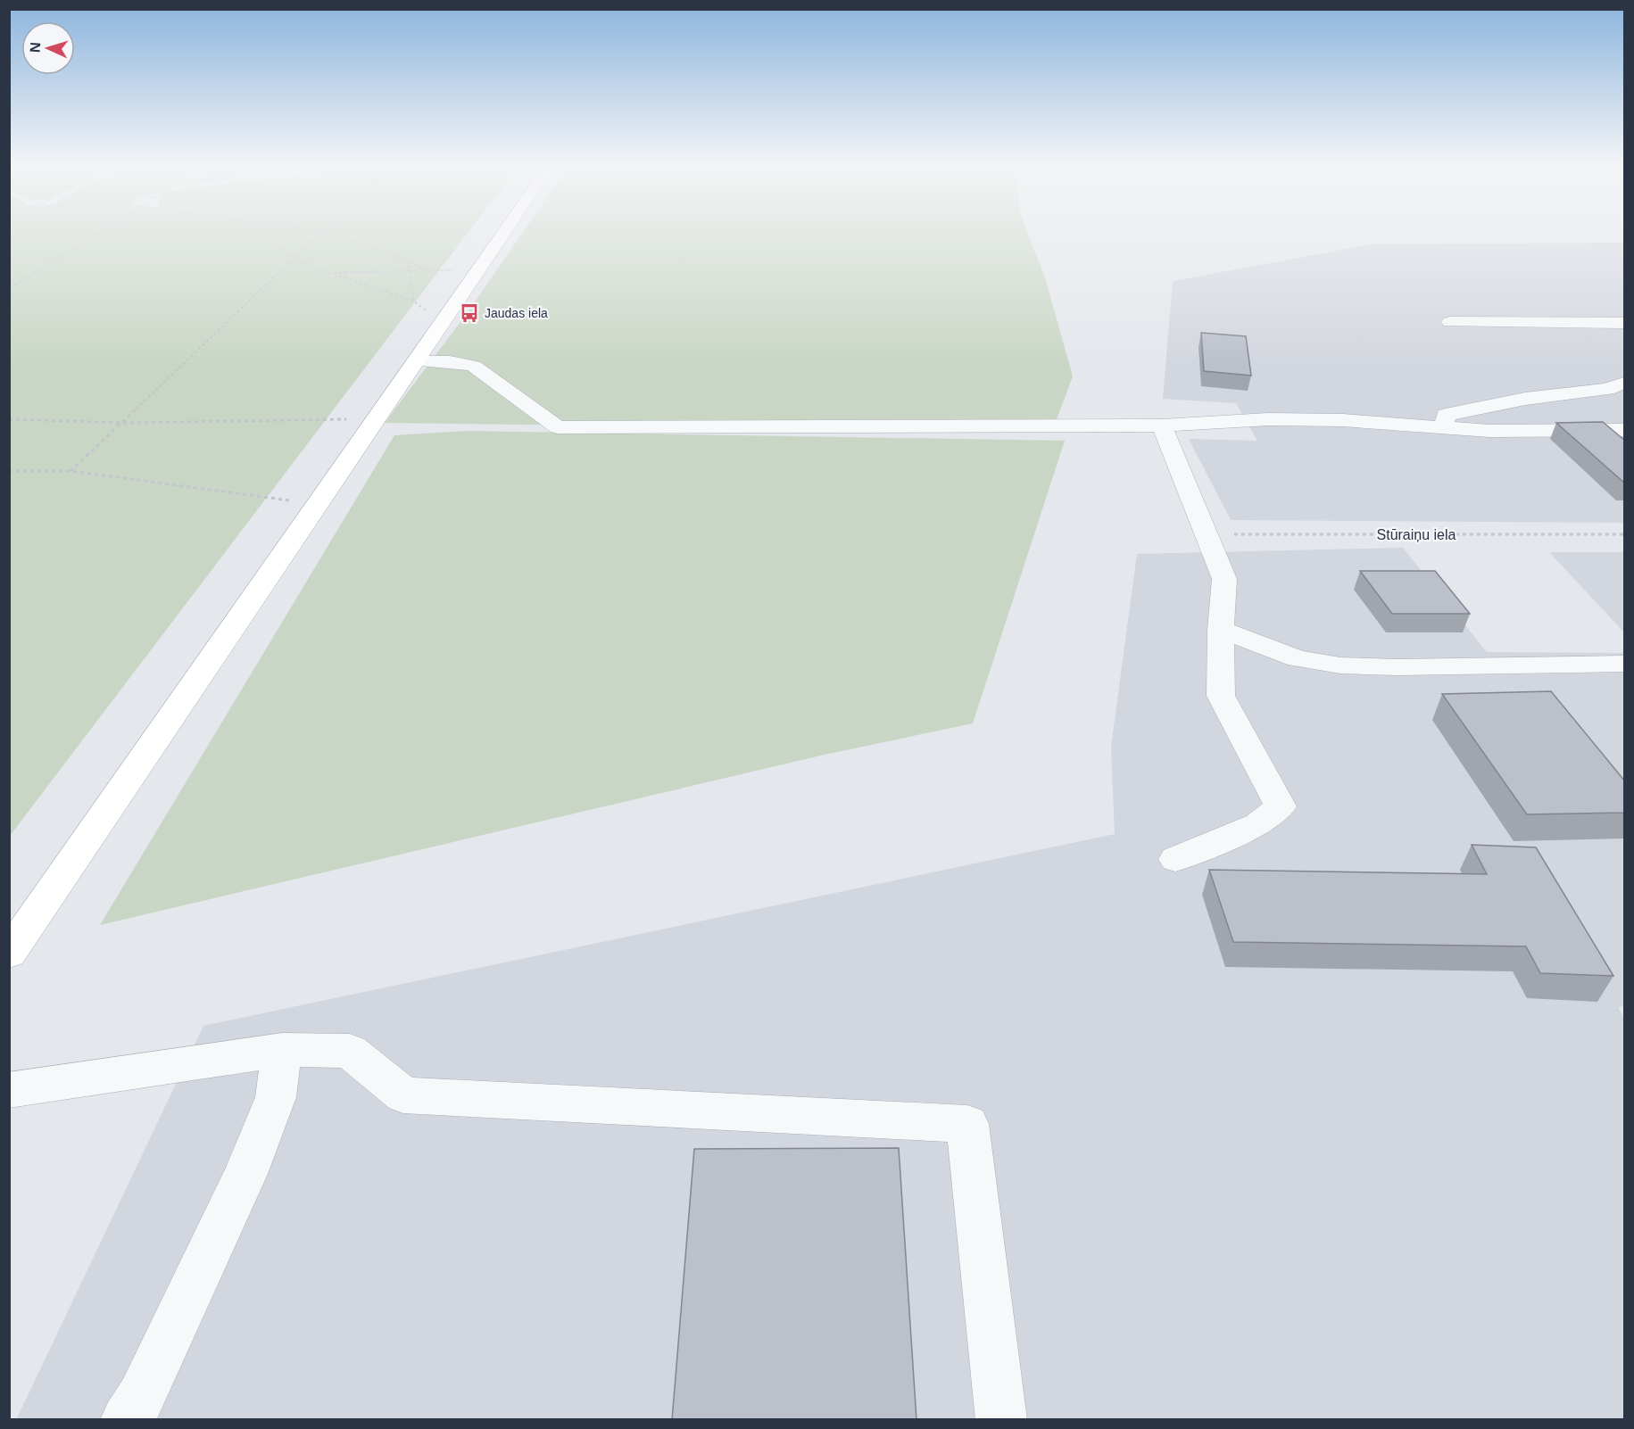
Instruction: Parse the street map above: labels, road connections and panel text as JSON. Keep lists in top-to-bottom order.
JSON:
{
  "streets": {
    "path": ["Stūraiņu iela"]
  },
  "places": {
    "bus stop": ["Jaudas iela"]
  },
  "north": "left"
}
